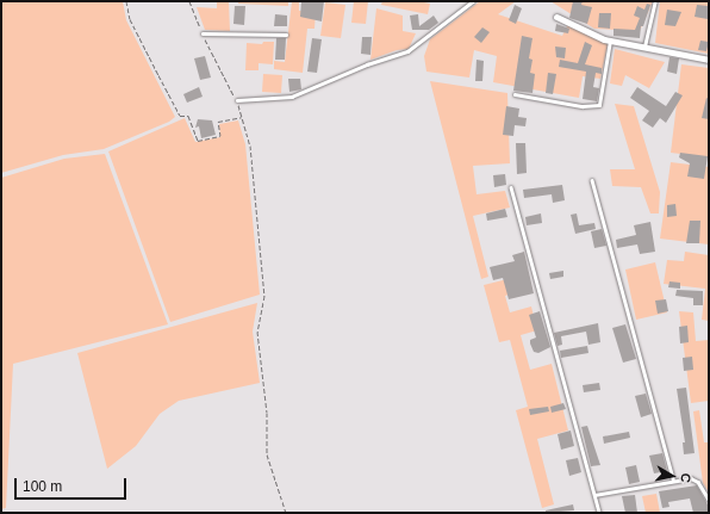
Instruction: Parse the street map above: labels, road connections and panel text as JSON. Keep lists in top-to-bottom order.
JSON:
{
  "scale_bar": "100 m",
  "north": "right"
}
